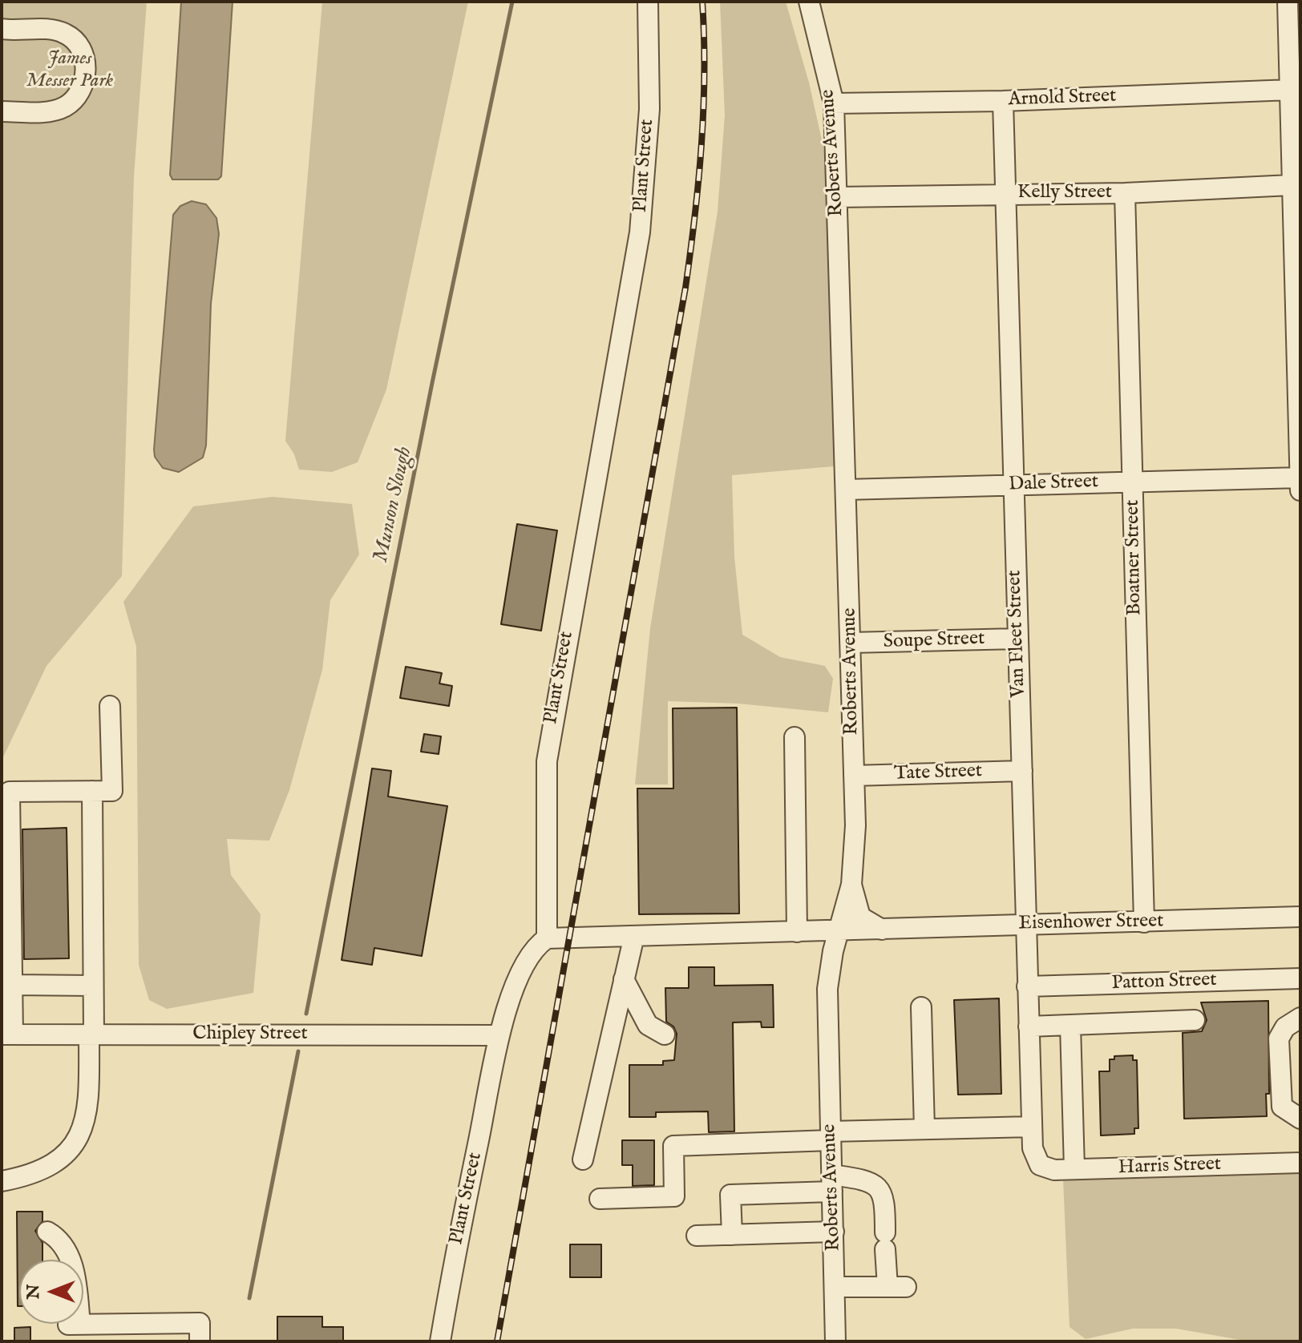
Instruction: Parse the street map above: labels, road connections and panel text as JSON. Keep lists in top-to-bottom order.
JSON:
{
  "streets": {
    "street": [
      "Arnold Street",
      "Roberts Avenue",
      "Plant Street",
      "Kelly Street",
      "Dale Street",
      "Boatner Street",
      "Van Fleet Street",
      "Soupe Street",
      "Tate Street",
      "Eisenhower Street",
      "Patton Street",
      "Chipley Street",
      "Harris Street"
    ]
  },
  "crossings": [
    ["Arnold Street", "Roberts Avenue"],
    ["Arnold Street", "Van Fleet Street"],
    ["Roberts Avenue", "Kelly Street"],
    ["Roberts Avenue", "Dale Street"],
    ["Roberts Avenue", "Soupe Street"],
    ["Roberts Avenue", "Tate Street"],
    ["Roberts Avenue", "Eisenhower Street"],
    ["Plant Street", "Eisenhower Street"],
    ["Plant Street", "Chipley Street"],
    ["Kelly Street", "Boatner Street"],
    ["Kelly Street", "Van Fleet Street"],
    ["Dale Street", "Boatner Street"],
    ["Dale Street", "Van Fleet Street"],
    ["Boatner Street", "Eisenhower Street"],
    ["Van Fleet Street", "Soupe Street"],
    ["Van Fleet Street", "Tate Street"],
    ["Van Fleet Street", "Eisenhower Street"],
    ["Van Fleet Street", "Patton Street"],
    ["Van Fleet Street", "Harris Street"]
  ],
  "water": ["Munson Slough"],
  "parks": ["James Messer Park"],
  "north": "left"
}
